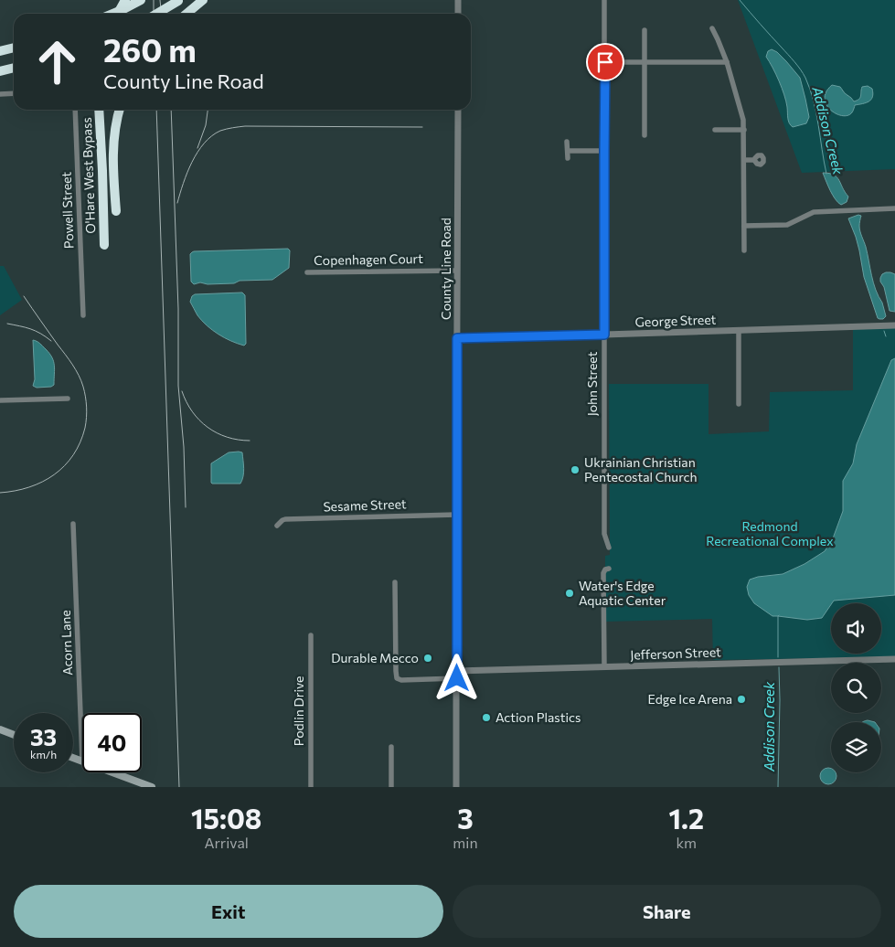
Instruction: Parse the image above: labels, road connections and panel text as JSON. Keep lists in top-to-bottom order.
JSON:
{
  "streets": {
    "highway": ["O'Hare West Bypass"],
    "street": [
      "Powell Street",
      "Copenhagen Court",
      "County Line Road",
      "George Street",
      "John Street",
      "Sesame Street",
      "Acorn Lane",
      "Jefferson Street",
      "Podlin Drive"
    ]
  },
  "crossings": [
    ["Copenhagen Court", "County Line Road"],
    ["County Line Road", "George Street"],
    ["County Line Road", "Sesame Street"],
    ["County Line Road", "Jefferson Street"],
    ["George Street", "John Street"]
  ],
  "water": ["Addison Creek"],
  "parks": ["Redmond Recreational Complex"],
  "places": [
    "Ukrainian Christian Pentecostal Church",
    "Water's Edge Aquatic Center",
    "Durable Mecco",
    "Edge Ice Arena",
    "Action Plastics"
  ],
  "page": {
    "turn": ["260 m", "County Line Road"],
    "speed": "33 km/h",
    "limit": "40",
    "eta": [
      "15:08",
      "Arrival",
      "3",
      "min",
      "1.2",
      "km"
    ],
    "buttons": ["Exit", "Share"]
  }
}
